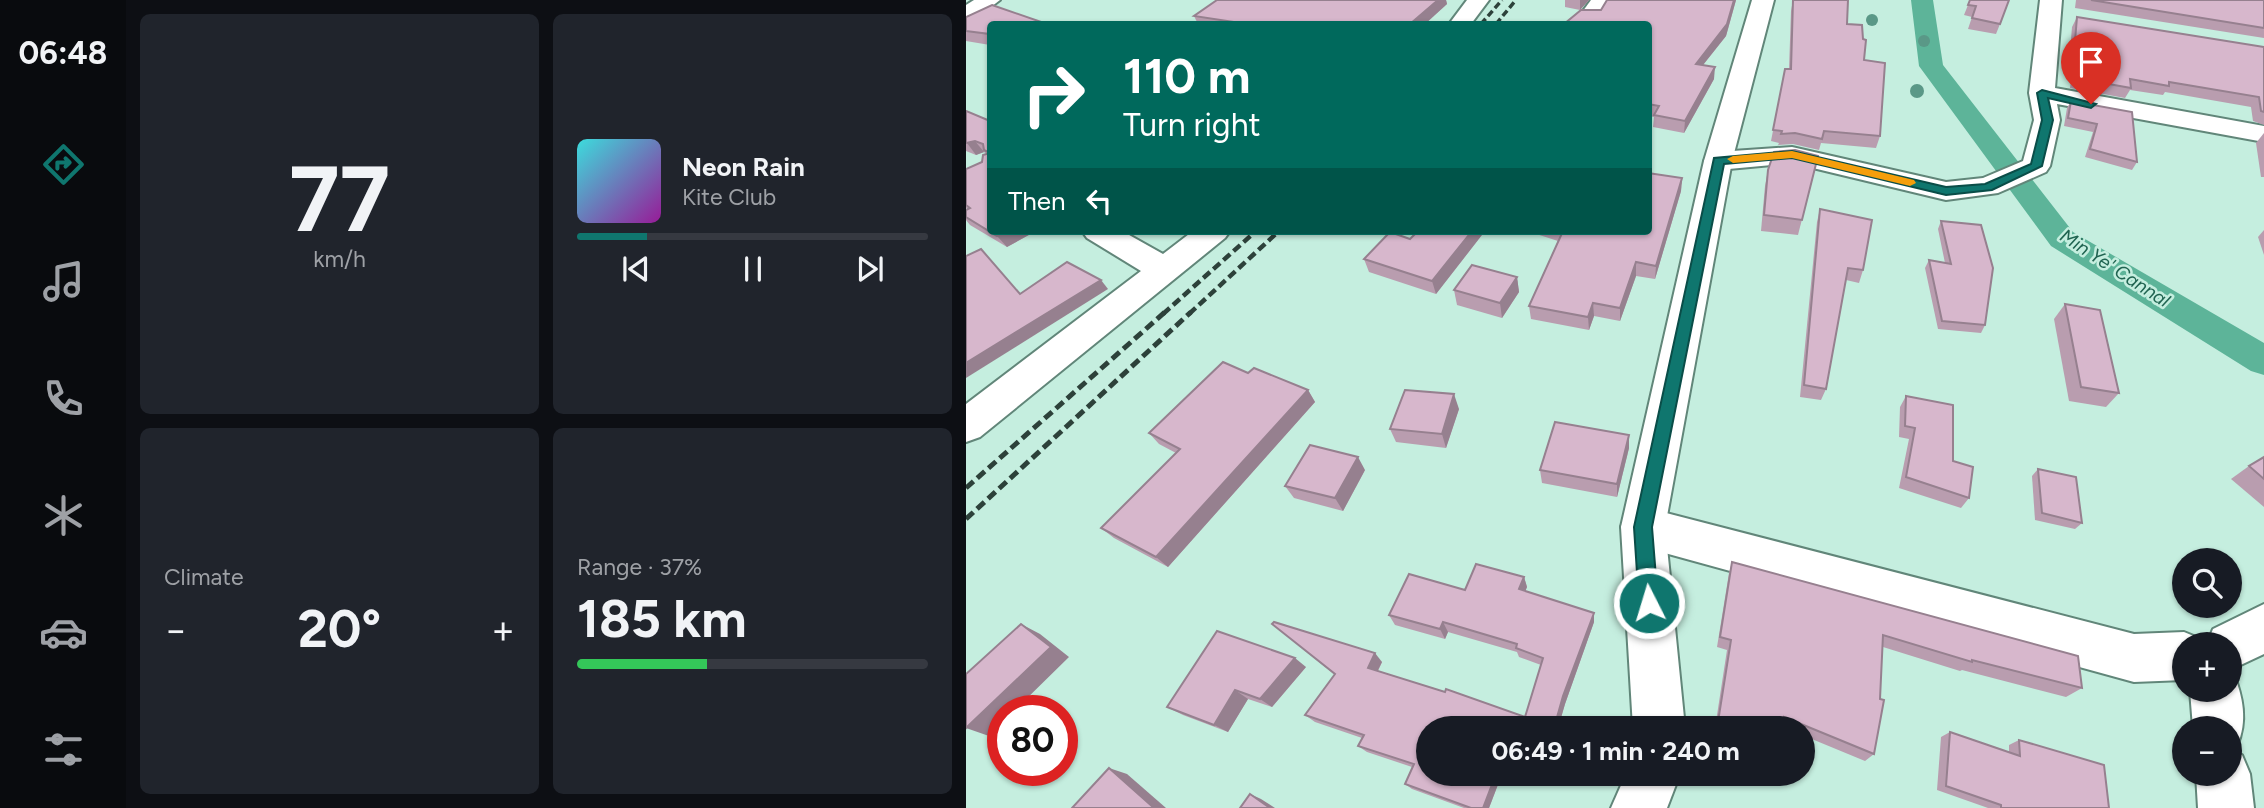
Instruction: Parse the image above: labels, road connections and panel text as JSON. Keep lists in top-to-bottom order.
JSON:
{
  "water": ["Min Ye' Cannal"],
  "page": {
    "tabs": "06:48",
    "tile": [
      ["77", "km/h"],
      "Climate",
      ["Range · 37%", "185 km"]
    ],
    "turn": ["110 m", "Turn right"],
    "song": ["Neon Rain", "Kite Club"],
    "then": "Then",
    "map_buttons": ["+", "−"],
    "heat": ["−", "20°", "+"],
    "limit": "80",
    "trip": "06:49 · 1 min · 240 m"
  }
}
